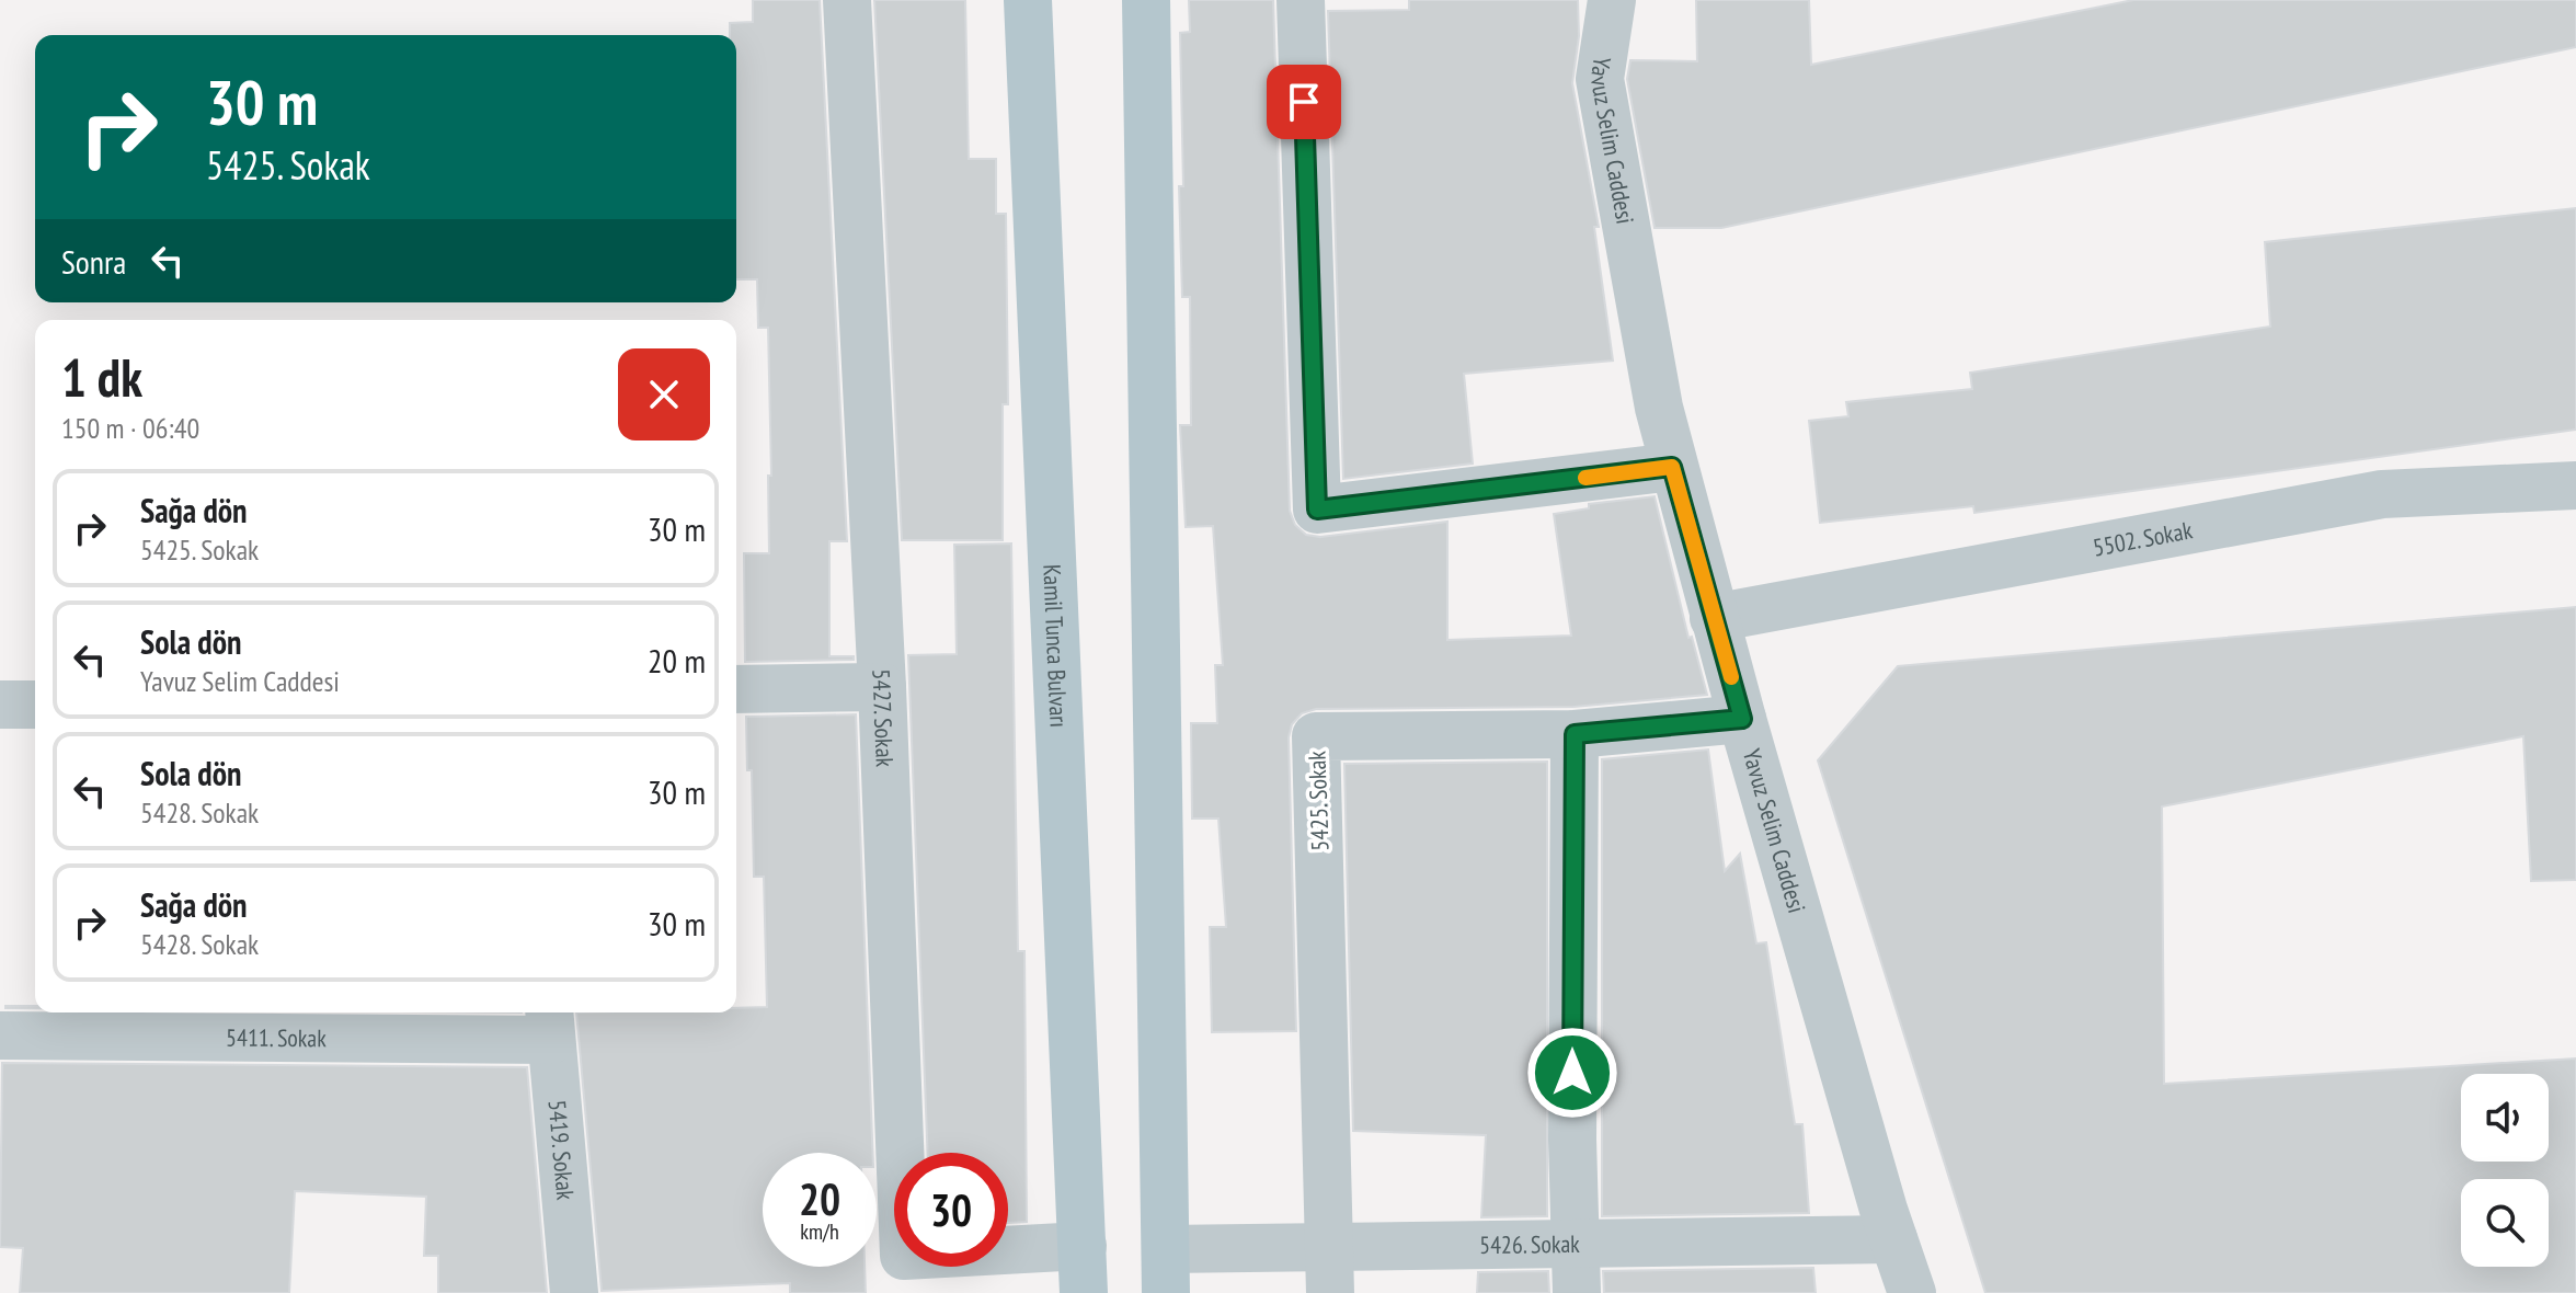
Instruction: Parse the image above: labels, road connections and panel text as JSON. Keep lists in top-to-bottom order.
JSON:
{
  "streets": {
    "main road": ["Kamil Tunca Bulvarı"],
    "street": [
      "Yavuz Selim Caddesi",
      "5502. Sokak",
      "5427. Sokak",
      "5425. Sokak",
      "5411. Sokak",
      "5419. Sokak",
      "5426. Sokak"
    ]
  },
  "crossings": [
    ["Yavuz Selim Caddesi", "5502. Sokak"],
    ["Yavuz Selim Caddesi", "5425. Sokak"],
    ["Yavuz Selim Caddesi", "5426. Sokak"],
    ["Kamil Tunca Bulvarı", "5427. Sokak"],
    ["5425. Sokak", "5426. Sokak"],
    ["5411. Sokak", "5419. Sokak"]
  ],
  "page": {
    "turn": ["30 m", "5425. Sokak"],
    "then": "Sonra",
    "heading": ["1 dk", "150 m · 06:40"],
    "list": [
      {
        "name": "Sağa dön",
        "note": "5425. Sokak",
        "value": "30 m"
      },
      {
        "name": "Sola dön",
        "note": "Yavuz Selim Caddesi",
        "value": "20 m"
      },
      {
        "name": "Sola dön",
        "note": "5428. Sokak",
        "value": "30 m"
      },
      {
        "name": "Sağa dön",
        "note": "5428. Sokak",
        "value": "30 m"
      }
    ],
    "speed": "20 km/h",
    "limit": "30"
  }
}
